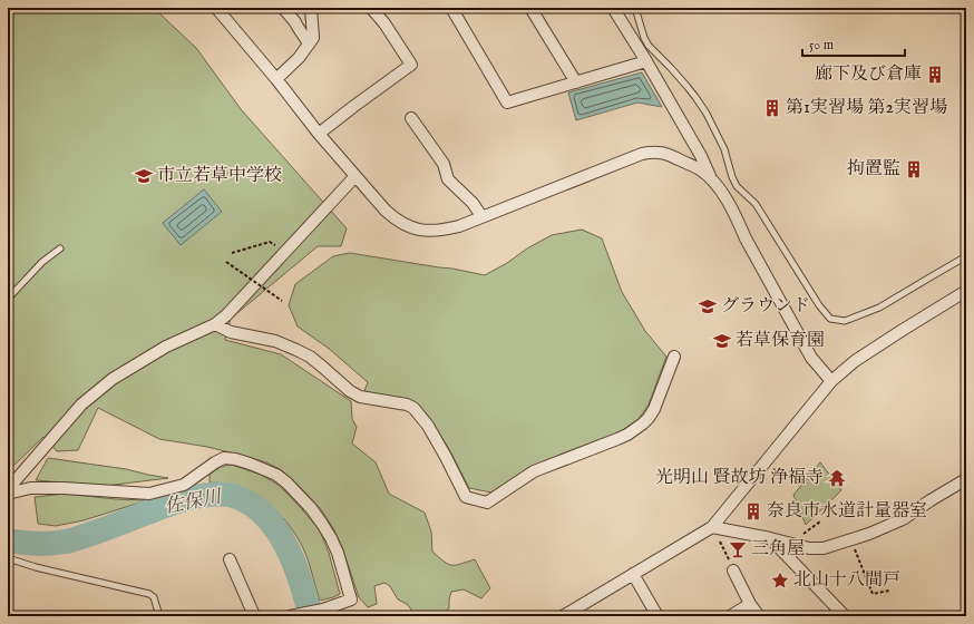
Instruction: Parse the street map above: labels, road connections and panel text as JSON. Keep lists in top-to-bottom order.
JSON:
{
  "water": ["佐保川"],
  "places": {
    "building": [
      "廊下及び倉庫",
      "第1実習場 第2実習場",
      "拘置監",
      "奈良市水道計量器室"
    ],
    "school or university": ["市立若草中学校", "グラウンド", "若草保育園"],
    "temple": ["光明山 賢故坊 浄福寺"],
    "bar": ["三角屋"],
    "place": ["北山十八間戸"]
  },
  "scale_bar": "50 m"
}
